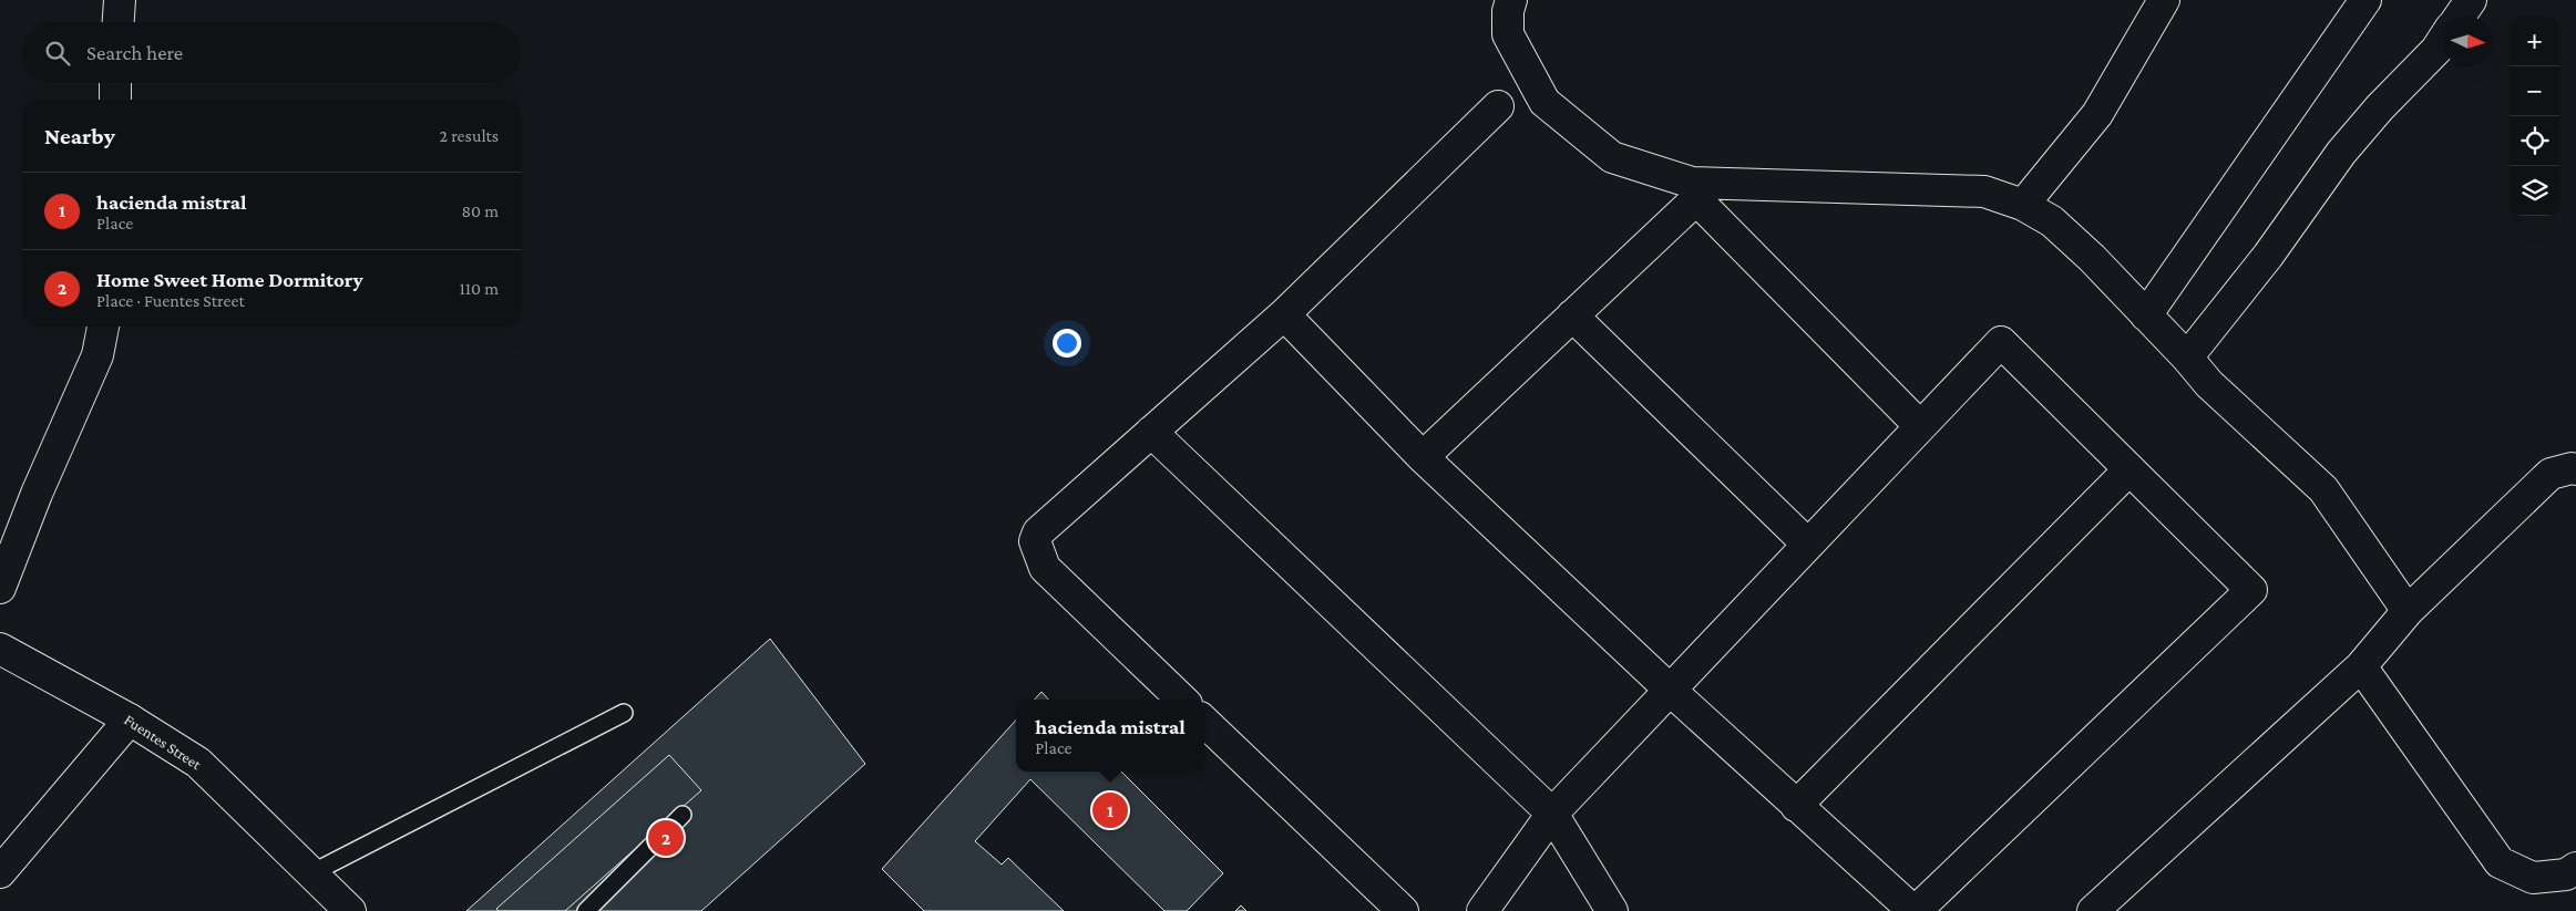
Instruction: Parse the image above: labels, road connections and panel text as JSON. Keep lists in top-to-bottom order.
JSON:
{
  "streets": {
    "street": ["Fuentes Street"]
  },
  "north": "right",
  "page": {
    "map_buttons": ["+", "−"],
    "search": "Search here",
    "heading": ["Nearby", "2 results"],
    "list": [
      {
        "mark": "1",
        "name": "hacienda mistral",
        "note": "Place",
        "value": "80 m"
      },
      {
        "mark": "2",
        "name": "Home Sweet Home Dormitory",
        "note": "Place · Fuentes Street",
        "value": "110 m"
      }
    ],
    "popup": ["hacienda mistral", "Place"],
    "pins": ["1", "2"]
  }
}
